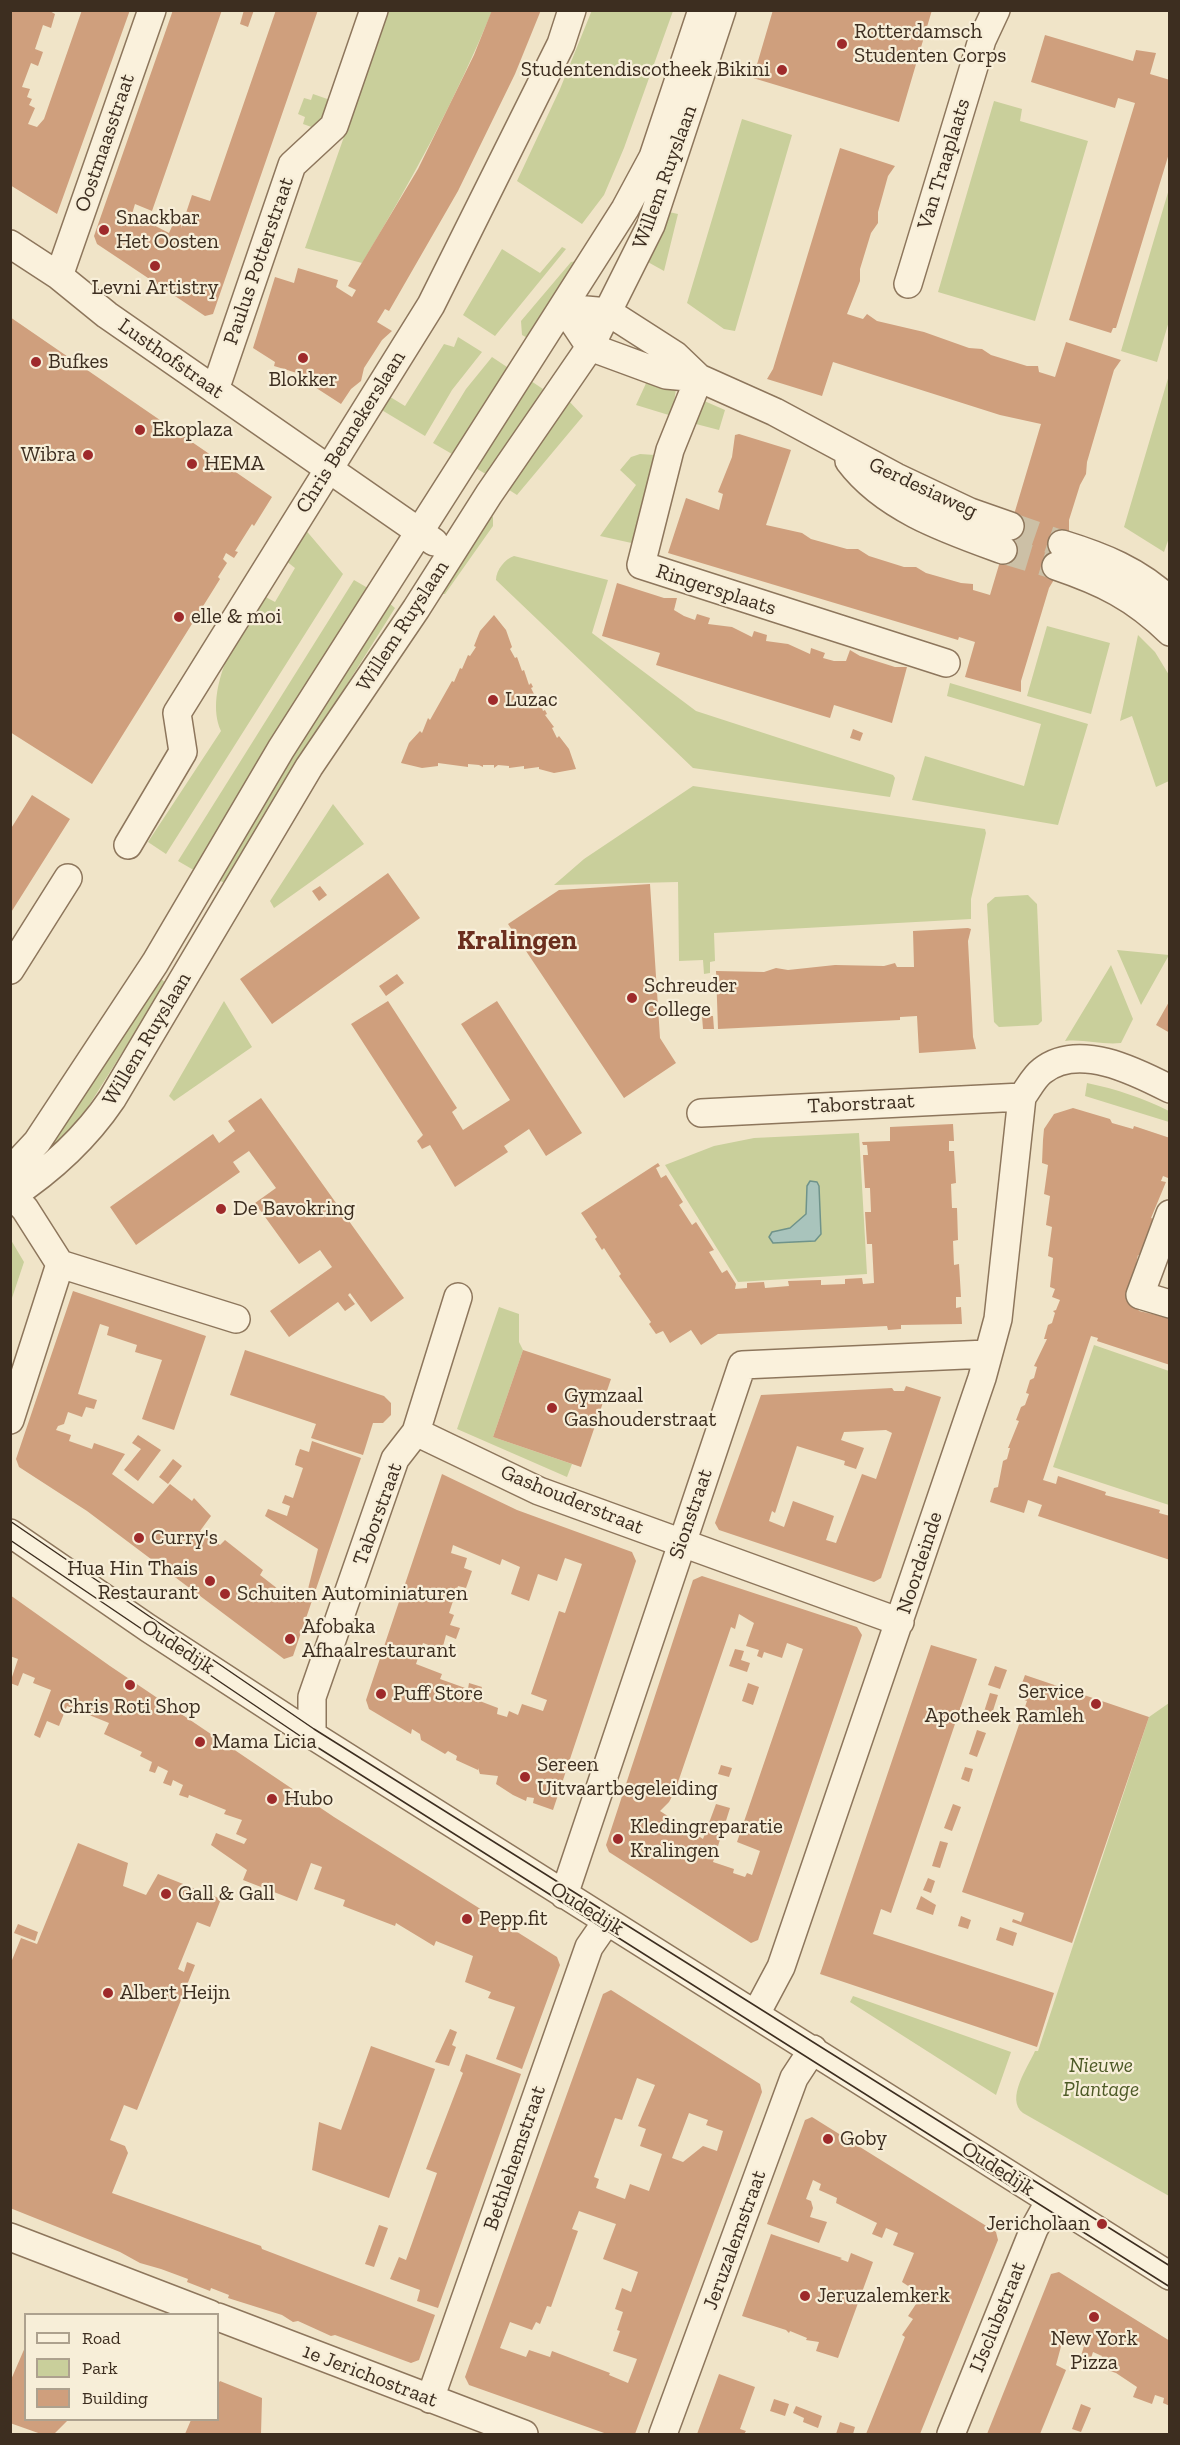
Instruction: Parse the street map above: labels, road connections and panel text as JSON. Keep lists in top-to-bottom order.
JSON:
{
  "streets": {
    "street": [
      "Oostmaasstraat",
      "Van Traaplaats",
      "Willem Ruyslaan",
      "Paulus Potterstraat",
      "Lusthofstraat",
      "Chris Bennekerslaan",
      "Gerdesiaweg",
      "Ringersplaats",
      "Taborstraat",
      "Gashouderstraat",
      "Sionstraat",
      "Noordeinde",
      "Oudedijk",
      "Bethlehemstraat",
      "Jeruzalemstraat",
      "IJsclubstraat",
      "1e Jerichostraat"
    ]
  },
  "crossings": [
    ["Oostmaasstraat", "Lusthofstraat"],
    ["Willem Ruyslaan", "Lusthofstraat"],
    ["Willem Ruyslaan", "Gerdesiaweg"],
    ["Paulus Potterstraat", "Lusthofstraat"],
    ["Lusthofstraat", "Chris Bennekerslaan"],
    ["Gerdesiaweg", "Ringersplaats"],
    ["Taborstraat", "Gashouderstraat"],
    ["Taborstraat", "Noordeinde"],
    ["Taborstraat", "Oudedijk"],
    ["Gashouderstraat", "Sionstraat"],
    ["Gashouderstraat", "Noordeinde"],
    ["Sionstraat", "Noordeinde"],
    ["Sionstraat", "Oudedijk"],
    ["Noordeinde", "Oudedijk"],
    ["Oudedijk", "Bethlehemstraat"],
    ["Oudedijk", "Jeruzalemstraat"],
    ["Oudedijk", "IJsclubstraat"],
    ["Bethlehemstraat", "1e Jerichostraat"]
  ],
  "districts": ["Kralingen"],
  "parks": ["Nieuwe Plantage"],
  "places": [
    "Rotterdamsch Studenten Corps",
    "Studentendiscotheek Bikini",
    "Snackbar Het Oosten",
    "Levni Artistry",
    "Blokker",
    "Bufkes",
    "Ekoplaza",
    "Wibra",
    "HEMA",
    "elle & moi",
    "Luzac",
    "Schreuder College",
    "De Bavokring",
    "Gymzaal Gashouderstraat",
    "Curry's",
    "Hua Hin Thais Restaurant",
    "Schuiten Autominiaturen",
    "Afobaka Afhaalrestaurant",
    "Chris Roti Shop",
    "Puff Store",
    "Service Apotheek Ramleh",
    "Mama Licia",
    "Sereen Uitvaartbegeleiding",
    "Hubo",
    "Kledingreparatie Kralingen",
    "Gall & Gall",
    "Pepp.fit",
    "Albert Heijn",
    "Goby",
    "Jericholaan",
    "Jeruzalemkerk",
    "New York Pizza"
  ],
  "legend": ["Road", "Park", "Building"]
}
